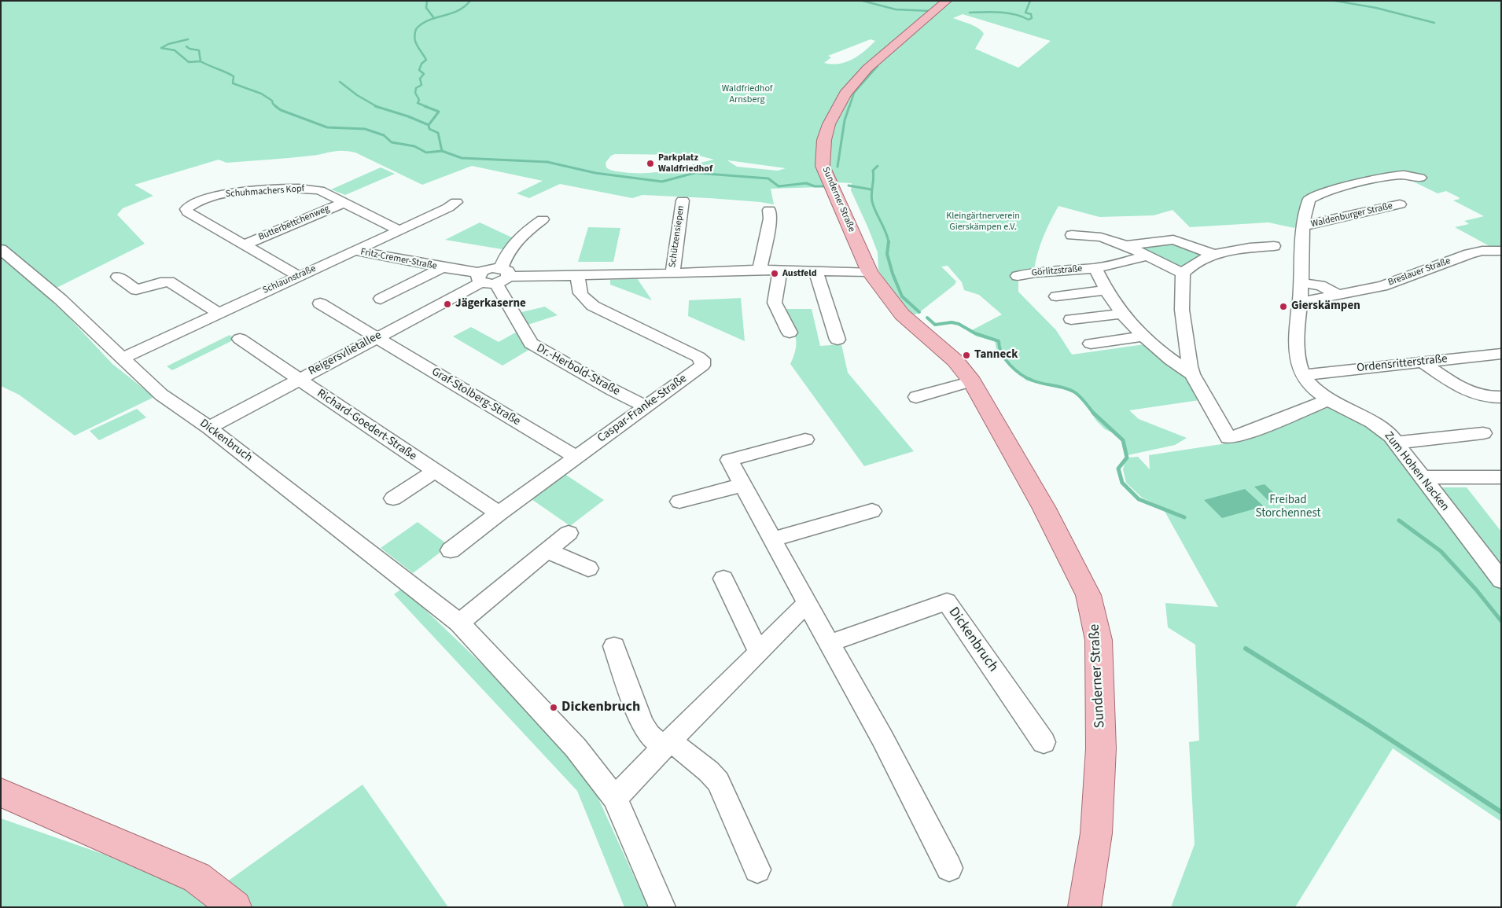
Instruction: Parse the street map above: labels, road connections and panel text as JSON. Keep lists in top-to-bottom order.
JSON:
{
  "streets": {
    "main road": ["Sunderner Straße"],
    "street": [
      "Schuhmachers Kopf",
      "Waldenburger Straße",
      "Butterbettchenweg",
      "Schützensiepen",
      "Fritz-Cremer-Straße",
      "Görlitzstraße",
      "Breslauer Straße",
      "Schlaunstraße",
      "Reigersvlietallee",
      "Ordensritterstraße",
      "Dr.-Herbold-Straße",
      "Graf-Stolberg-Straße",
      "Caspar-Franke-Straße",
      "Richard-Goedert-Straße",
      "Dickenbruch",
      "Zum Hohen Nacken"
    ]
  },
  "crossings": [
    ["Schuhmachers Kopf", "Butterbettchenweg"],
    ["Schuhmachers Kopf", "Schlaunstraße"],
    ["Waldenburger Straße", "Zum Hohen Nacken"],
    ["Fritz-Cremer-Straße", "Schlaunstraße"],
    ["Fritz-Cremer-Straße", "Reigersvlietallee"],
    ["Fritz-Cremer-Straße", "Dr.-Herbold-Straße"],
    ["Breslauer Straße", "Zum Hohen Nacken"],
    ["Schlaunstraße", "Dickenbruch"],
    ["Reigersvlietallee", "Dr.-Herbold-Straße"],
    ["Reigersvlietallee", "Graf-Stolberg-Straße"],
    ["Reigersvlietallee", "Richard-Goedert-Straße"],
    ["Reigersvlietallee", "Dickenbruch"],
    ["Ordensritterstraße", "Zum Hohen Nacken"],
    ["Dr.-Herbold-Straße", "Caspar-Franke-Straße"],
    ["Graf-Stolberg-Straße", "Caspar-Franke-Straße"],
    ["Caspar-Franke-Straße", "Richard-Goedert-Straße"]
  ],
  "parks": ["Waldfriedhof Arnsberg", "Kleingärtnerverein Gierskämpen e.V.", "Freibad Storchennest"],
  "places": [
    "Parkplatz Waldfriedhof",
    "Austfeld",
    "Jägerkaserne",
    "Gierskämpen",
    "Tanneck",
    "Dickenbruch"
  ]
}
